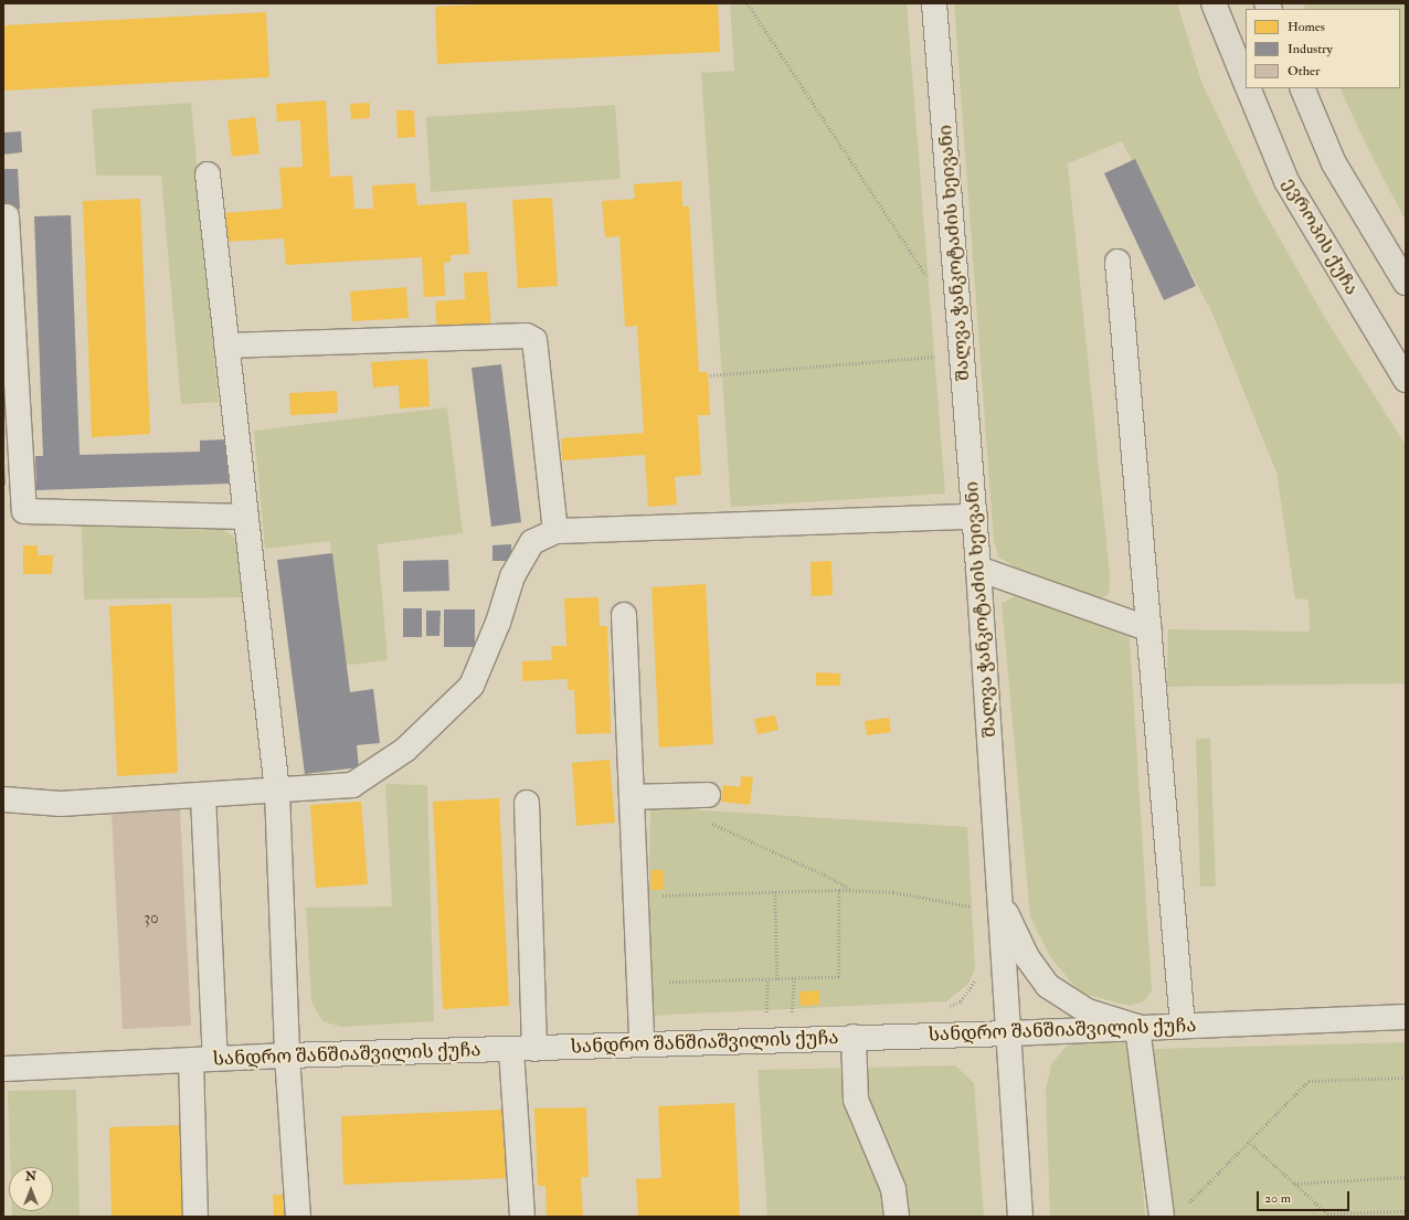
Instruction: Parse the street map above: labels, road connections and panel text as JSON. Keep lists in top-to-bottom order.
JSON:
{
  "streets": {
    "main road": ["ევროპის ქუჩა"],
    "street": ["შალვა ჭანკოტაძის ხეივანი", "სანდრო შანშიაშვილის ქუჩა"]
  },
  "crossings": [
    ["შალვა ჭანკოტაძის ხეივანი", "სანდრო შანშიაშვილის ქუჩა"]
  ],
  "house_numbers": ["30"],
  "legend": ["Homes", "Industry", "Other"],
  "scale_bar": "20 m",
  "north": "top"
}
